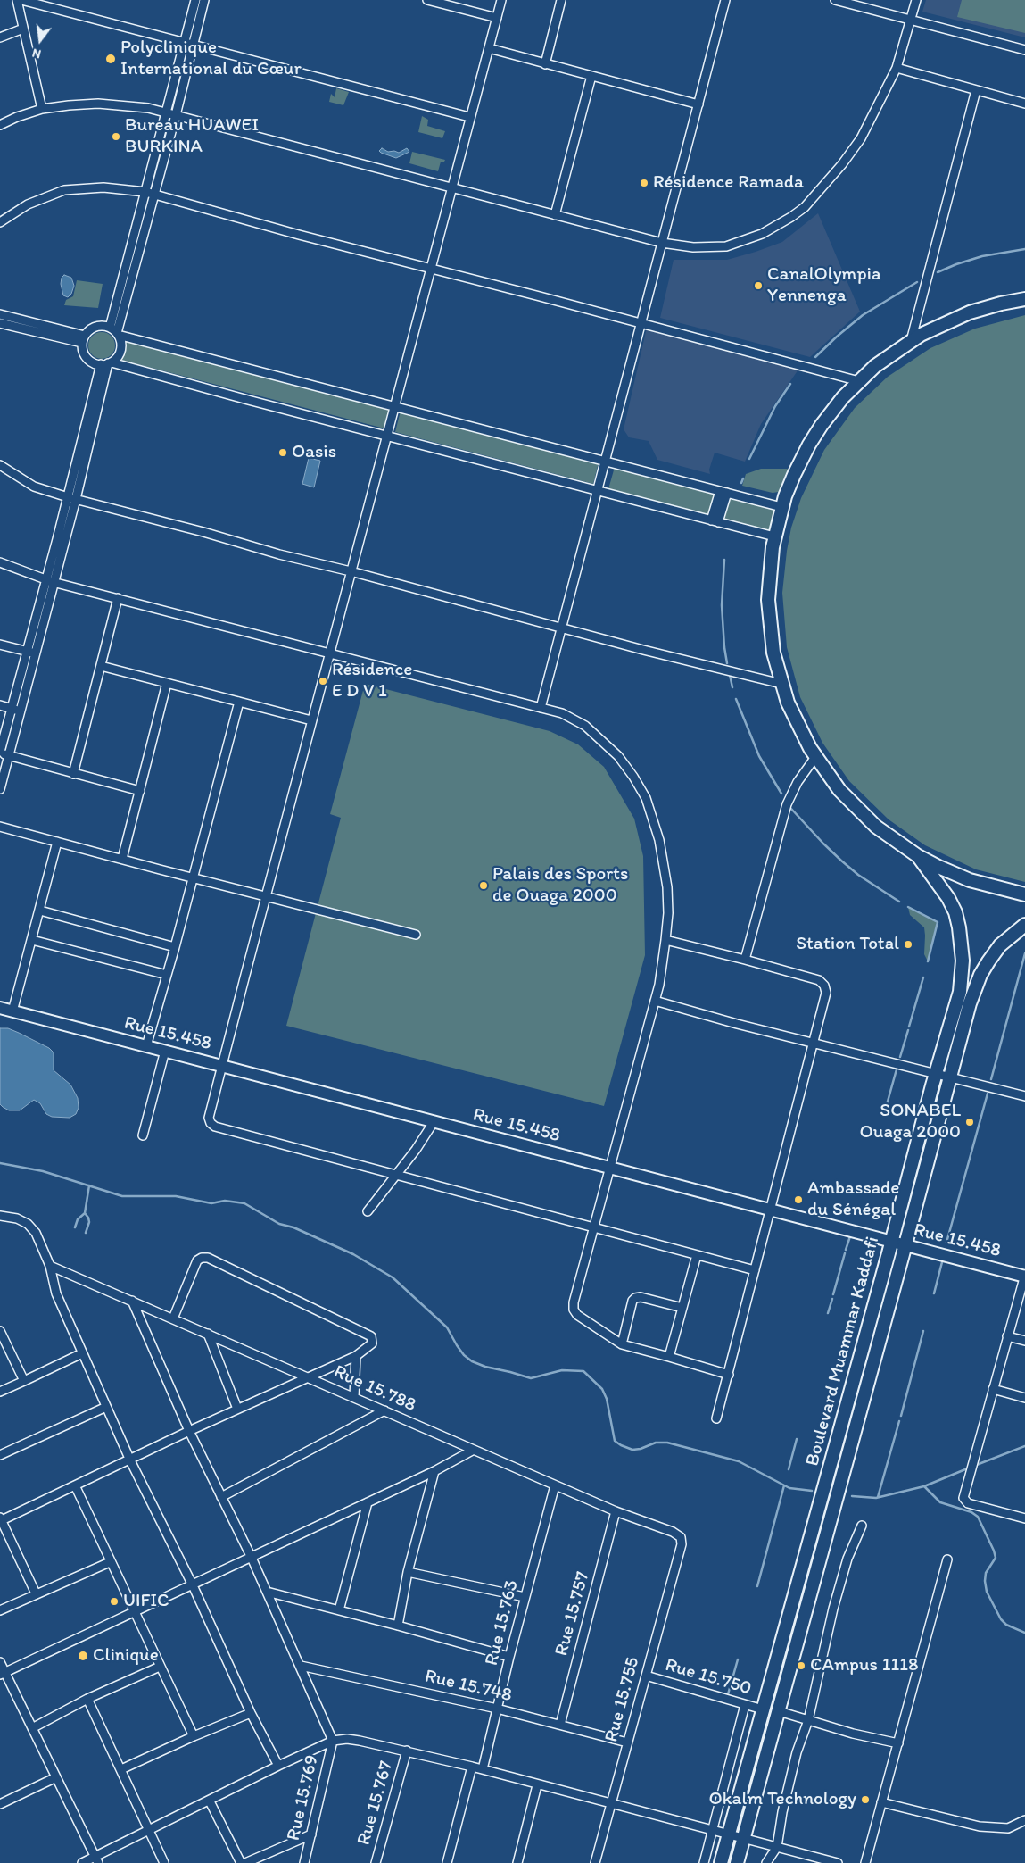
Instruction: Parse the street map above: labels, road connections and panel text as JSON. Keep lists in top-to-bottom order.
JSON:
{
  "streets": {
    "main road": ["Rue 15.458", "Boulevard Muammar Kaddafi"],
    "street": [
      "Rue 15.788",
      "Rue 15.757",
      "Rue 15.763",
      "Rue 15.750",
      "Rue 15.748",
      "Rue 15.755",
      "Rue 15.769",
      "Rue 15.767"
    ]
  },
  "crossings": [
    ["Rue 15.458", "Boulevard Muammar Kaddafi"],
    ["Boulevard Muammar Kaddafi", "Rue 15.750"],
    ["Rue 15.788", "Rue 15.757"],
    ["Rue 15.788", "Rue 15.763"],
    ["Rue 15.788", "Rue 15.755"],
    ["Rue 15.757", "Rue 15.748"],
    ["Rue 15.763", "Rue 15.748"],
    ["Rue 15.750", "Rue 15.755"],
    ["Rue 15.748", "Rue 15.755"]
  ],
  "places": [
    "Polyclinique International du Cœur",
    "Bureau HUAWEI BURKINA",
    "Résidence Ramada",
    "CanalOlympia Yennenga",
    "Oasis",
    "Résidence E D V 1",
    "Palais des Sports de Ouaga 2000",
    "Station Total",
    "SONABEL Ouaga 2000",
    "Ambassade du Sénégal",
    "UIFIC",
    "Clinique",
    "CAmpus 1118",
    "Okalm Technology"
  ],
  "north": "bottom"
}
